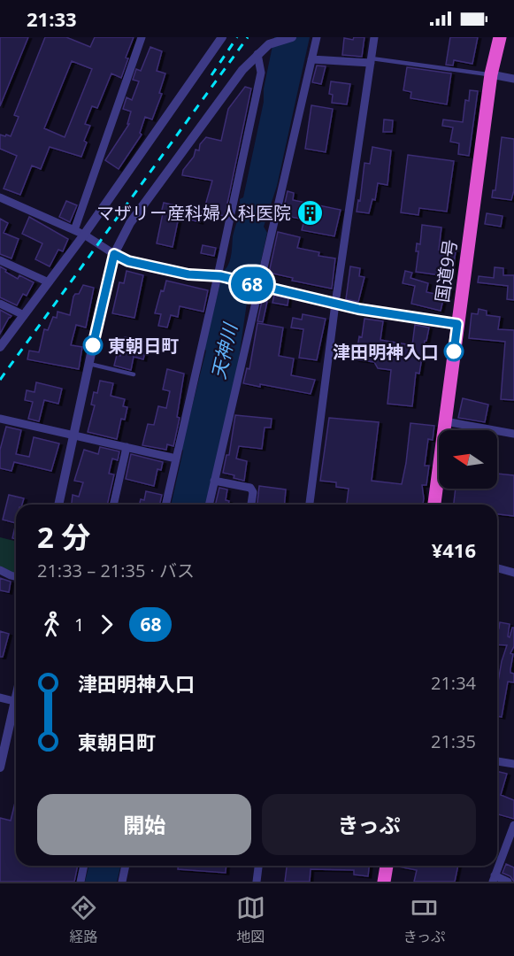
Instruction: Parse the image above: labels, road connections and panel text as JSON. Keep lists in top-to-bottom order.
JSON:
{
  "streets": {
    "highway": ["国道9号"]
  },
  "water": ["天神川"],
  "places": {
    "building": ["マザリー産科婦人科医院"],
    "other": ["東朝日町", "津田明神入口"]
  },
  "lines": ["bus line 68"],
  "north": "left",
  "page": {
    "status": "21:33",
    "on_map": "68",
    "heading": ["2 分", "21:33 – 21:35 · バス", "¥416"],
    "legs": ["1", "68"],
    "list": [
      {
        "name": "津田明神入口",
        "value": "21:34"
      },
      {
        "name": "東朝日町",
        "value": "21:35"
      }
    ],
    "buttons": ["開始", "きっぷ"],
    "tabs": ["経路", "地図", "きっぷ"]
  }
}
